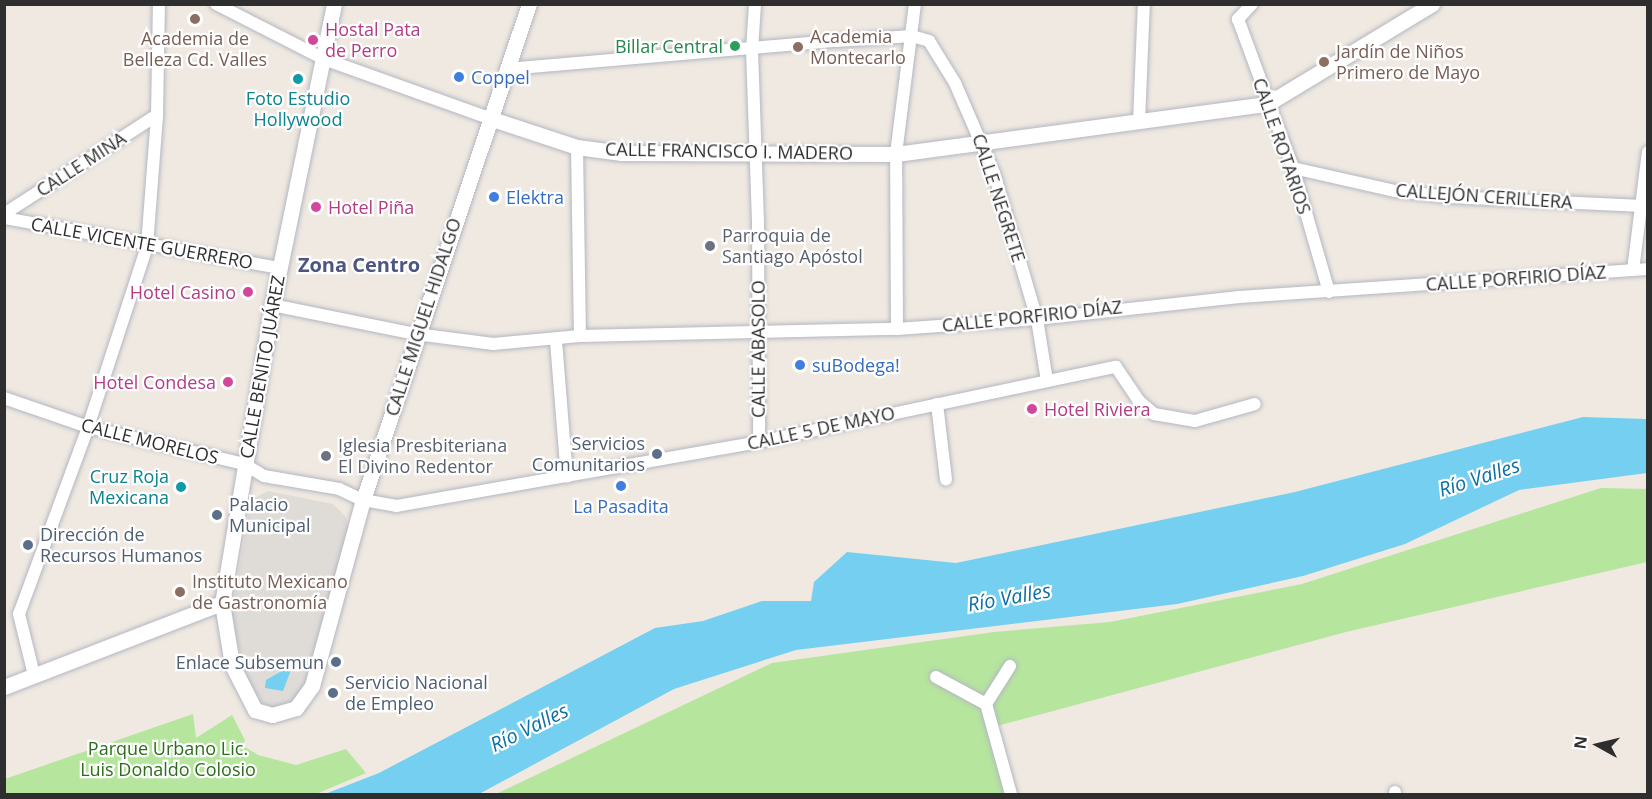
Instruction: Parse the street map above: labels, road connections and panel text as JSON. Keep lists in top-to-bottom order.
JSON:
{
  "streets": {
    "street": [
      "CALLE ROTARIOS",
      "CALLE FRANCISCO I. MADERO",
      "CALLE MINA",
      "CALLEJÓN CERILLERA",
      "CALLE NEGRETE",
      "CALLE VICENTE GUERRERO",
      "CALLE PORFIRIO DÍAZ",
      "CALLE MIGUEL HIDALGO",
      "CALLE ABASOLO",
      "CALLE BENITO JUÁREZ",
      "CALLE 5 DE MAYO",
      "CALLE MORELOS"
    ]
  },
  "crossings": [
    ["CALLE ROTARIOS", "CALLE FRANCISCO I. MADERO"],
    ["CALLE ROTARIOS", "CALLEJÓN CERILLERA"],
    ["CALLE ROTARIOS", "CALLE PORFIRIO DÍAZ"],
    ["CALLE FRANCISCO I. MADERO", "CALLE NEGRETE"],
    ["CALLE FRANCISCO I. MADERO", "CALLE MIGUEL HIDALGO"],
    ["CALLE FRANCISCO I. MADERO", "CALLE ABASOLO"],
    ["CALLE FRANCISCO I. MADERO", "CALLE BENITO JUÁREZ"],
    ["CALLE MINA", "CALLE VICENTE GUERRERO"],
    ["CALLE NEGRETE", "CALLE PORFIRIO DÍAZ"],
    ["CALLE NEGRETE", "CALLE 5 DE MAYO"],
    ["CALLE VICENTE GUERRERO", "CALLE BENITO JUÁREZ"],
    ["CALLE PORFIRIO DÍAZ", "CALLE MIGUEL HIDALGO"],
    ["CALLE PORFIRIO DÍAZ", "CALLE ABASOLO"],
    ["CALLE MIGUEL HIDALGO", "CALLE BENITO JUÁREZ"],
    ["CALLE MIGUEL HIDALGO", "CALLE 5 DE MAYO"],
    ["CALLE MIGUEL HIDALGO", "CALLE MORELOS"],
    ["CALLE ABASOLO", "CALLE 5 DE MAYO"],
    ["CALLE BENITO JUÁREZ", "CALLE MORELOS"],
    ["CALLE 5 DE MAYO", "CALLE MORELOS"]
  ],
  "districts": ["Zona Centro"],
  "water": ["Río Valles"],
  "parks": ["Parque Urbano Lic. Luis Donaldo Colosio"],
  "places": [
    "Academia de Belleza Cd. Valles",
    "Hostal Pata de Perro",
    "Billar Central",
    "Academia Montecarlo",
    "Jardín de Niños Primero de Mayo",
    "Coppel",
    "Foto Estudio Hollywood",
    "Elektra",
    "Hotel Piña",
    "Parroquia de Santiago Apóstol",
    "Hotel Casino",
    "suBodega!",
    "Hotel Condesa",
    "Hotel Riviera",
    "Servicios Comunitarios",
    "Iglesia Presbiteriana El Divino Redentor",
    "La Pasadita",
    "Cruz Roja Mexicana",
    "Palacio Municipal",
    "Dirección de Recursos Humanos",
    "Instituto Mexicano de Gastronomía",
    "Enlace Subsemun",
    "Servicio Nacional de Empleo"
  ],
  "north": "left"
}
